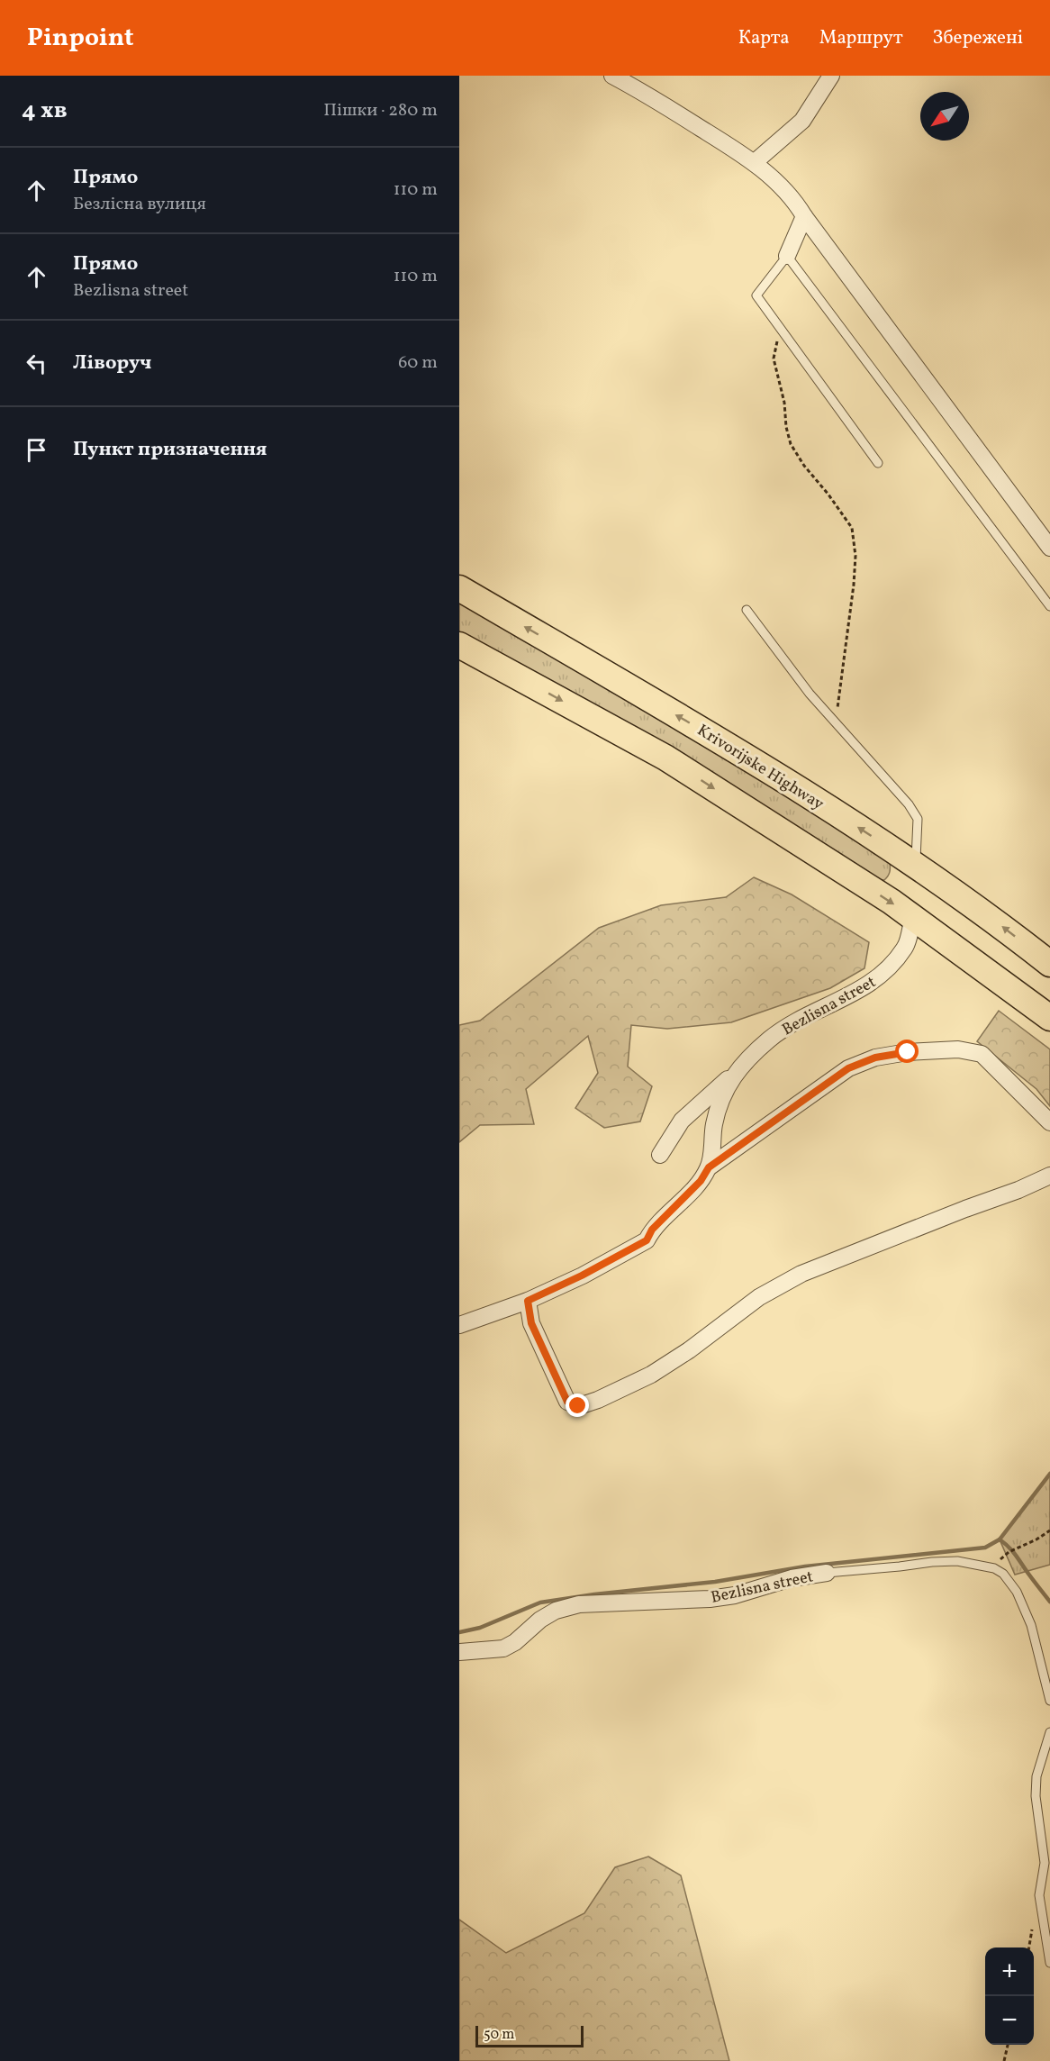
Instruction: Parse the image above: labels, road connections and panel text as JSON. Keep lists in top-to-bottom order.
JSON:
{
  "streets": {
    "highway": ["Krivorijske Highway"],
    "street": ["Bezlisna street"]
  },
  "scale_bar": "50 m",
  "north": "bottom left",
  "page": {
    "header": "Pinpoint",
    "nav": ["Карта", "Маршрут", "Збережені"],
    "heading": ["4 хв", "Пішки · 280 m"],
    "list": [
      ["Прямо", "Безлісна вулиця", "110 m"],
      ["Прямо", "Bezlisna street", "110 m"],
      ["Ліворуч", "60 m"],
      "Пункт призначення"
    ],
    "map_buttons": ["+", "−"],
    "scale": "50 m"
  }
}
